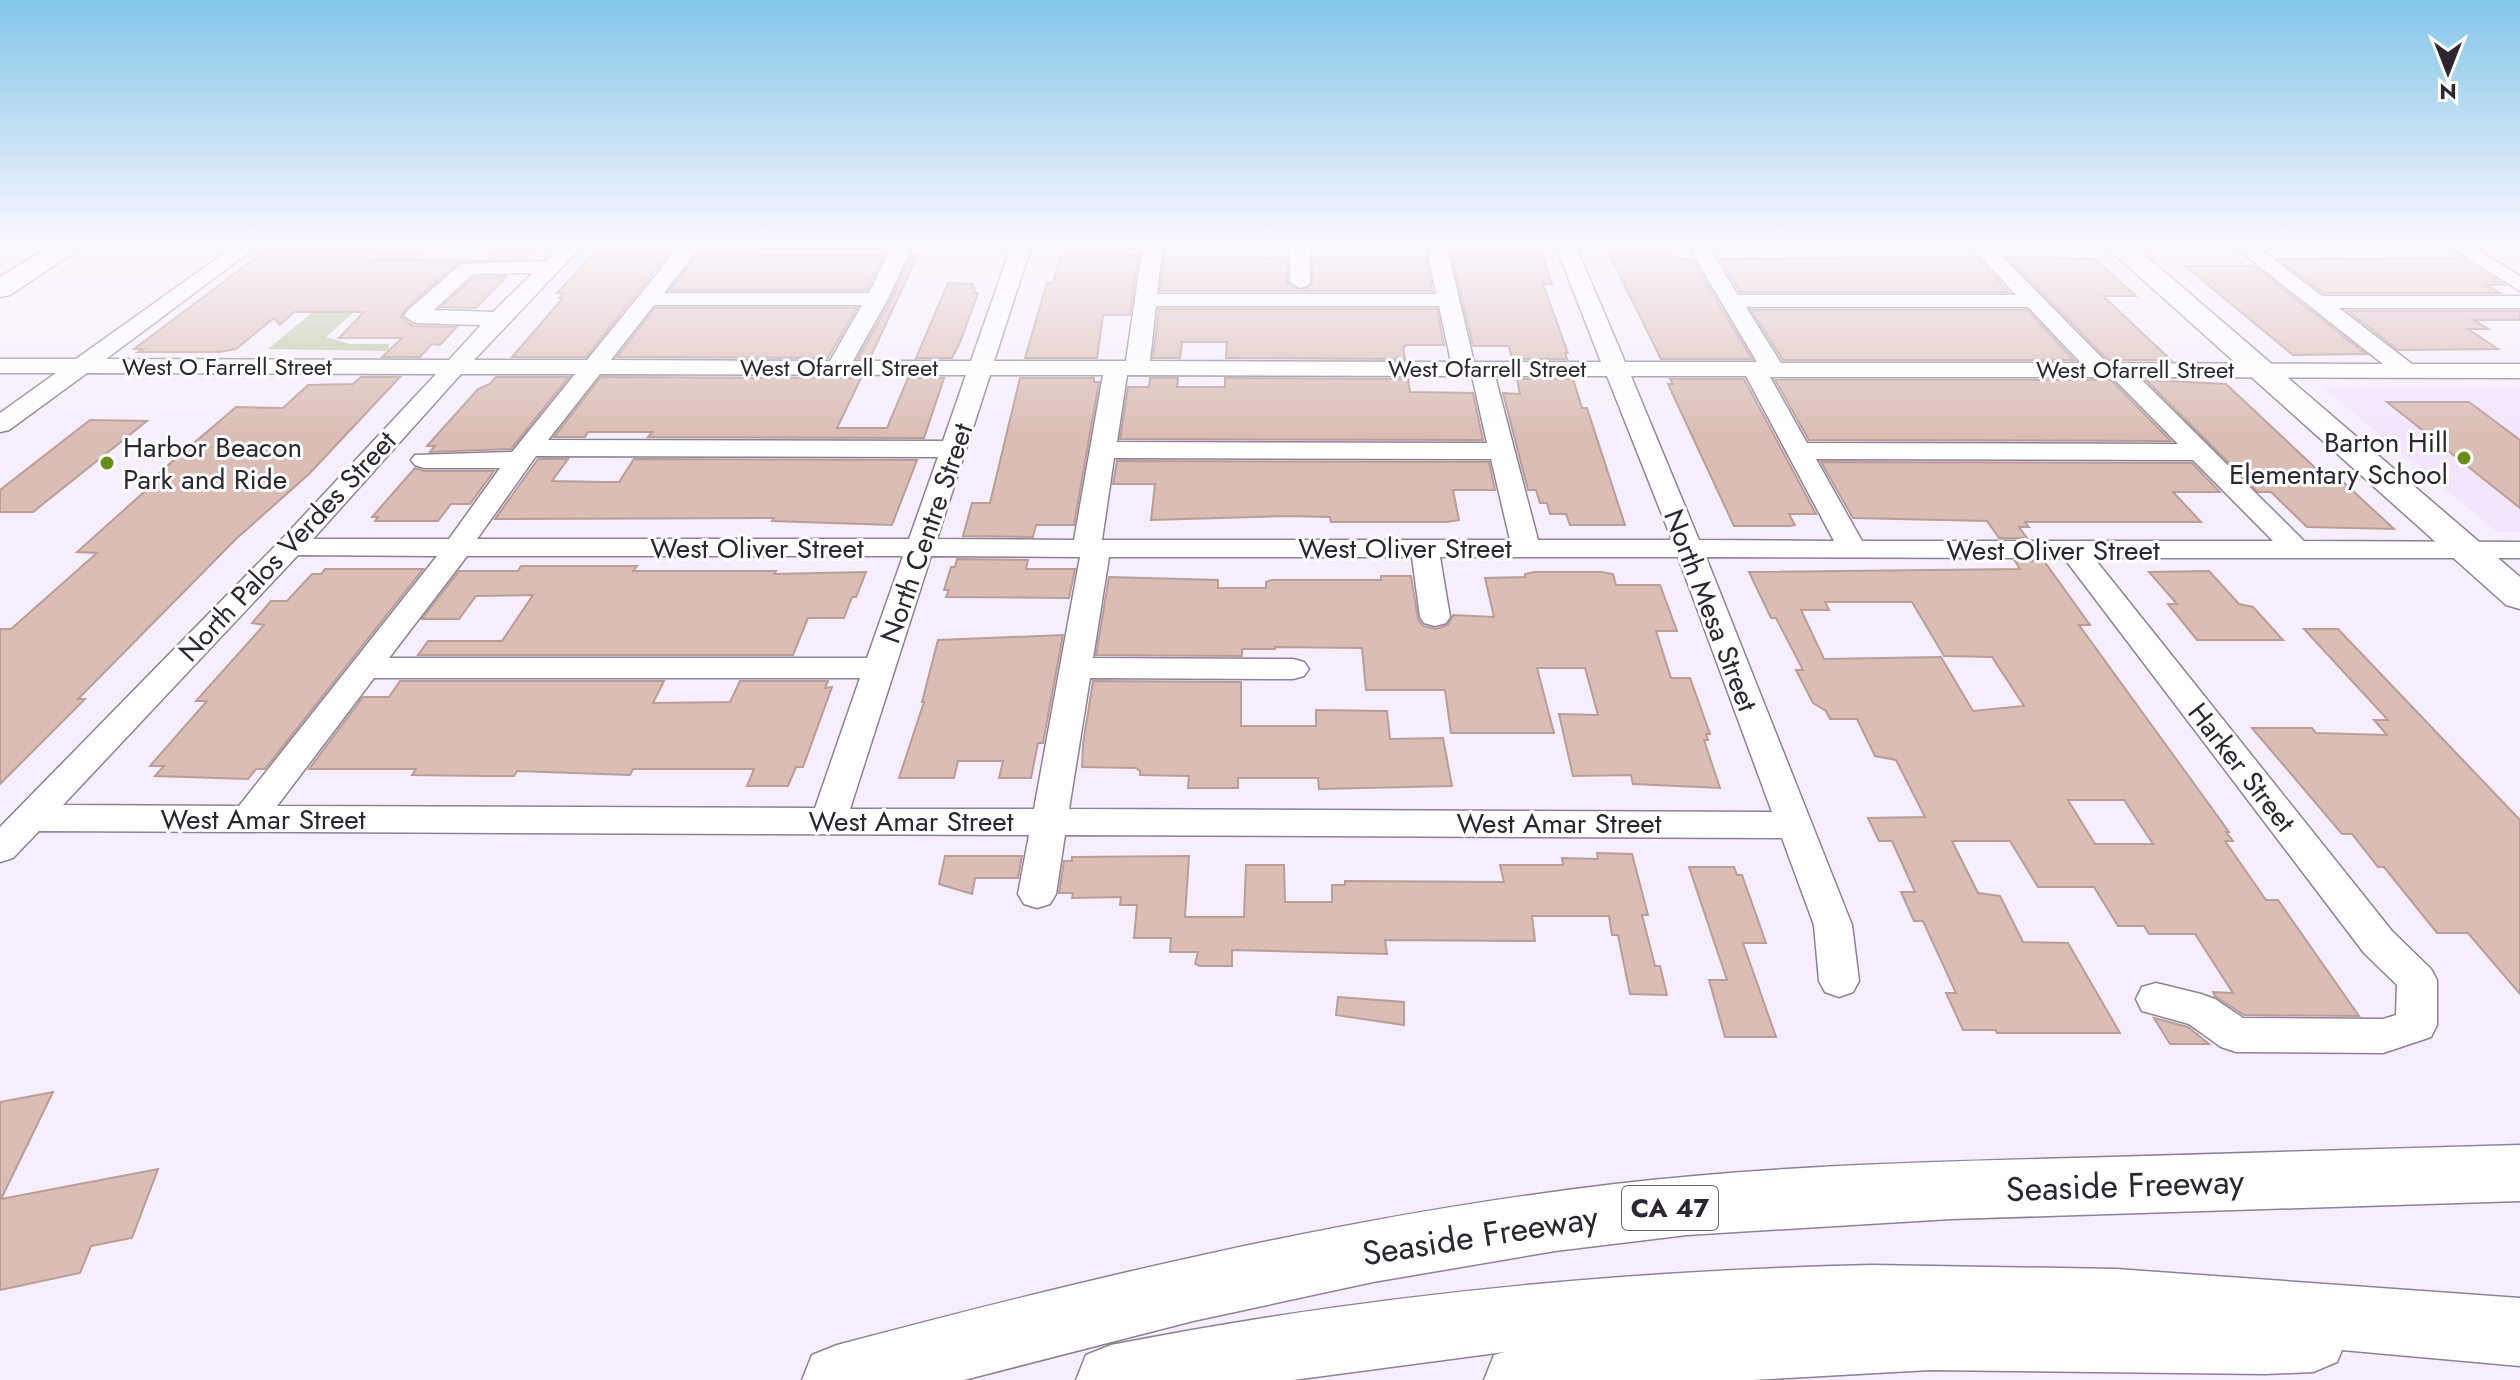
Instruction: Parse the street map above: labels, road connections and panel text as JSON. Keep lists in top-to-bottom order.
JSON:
{
  "streets": {
    "highway": ["Seaside Freeway", "CA 47"],
    "street": [
      "West O Farrell Street",
      "West Ofarrell Street",
      "North Centre Street",
      "North Palos Verdes Street",
      "West Oliver Street",
      "North Mesa Street",
      "Harker Street",
      "West Amar Street"
    ]
  },
  "crossings": [
    ["West O Farrell Street", "West Ofarrell Street"],
    ["West O Farrell Street", "North Palos Verdes Street"],
    ["West Ofarrell Street", "North Centre Street"],
    ["West Ofarrell Street", "North Palos Verdes Street"],
    ["West Ofarrell Street", "North Mesa Street"],
    ["North Centre Street", "West Oliver Street"],
    ["North Centre Street", "West Amar Street"],
    ["North Palos Verdes Street", "West Oliver Street"],
    ["North Palos Verdes Street", "West Amar Street"],
    ["West Oliver Street", "North Mesa Street"],
    ["West Oliver Street", "Harker Street"],
    ["North Mesa Street", "West Amar Street"]
  ],
  "places": ["Barton Hill Elementary School", "Harbor Beacon Park and Ride"],
  "north": "bottom"
}
